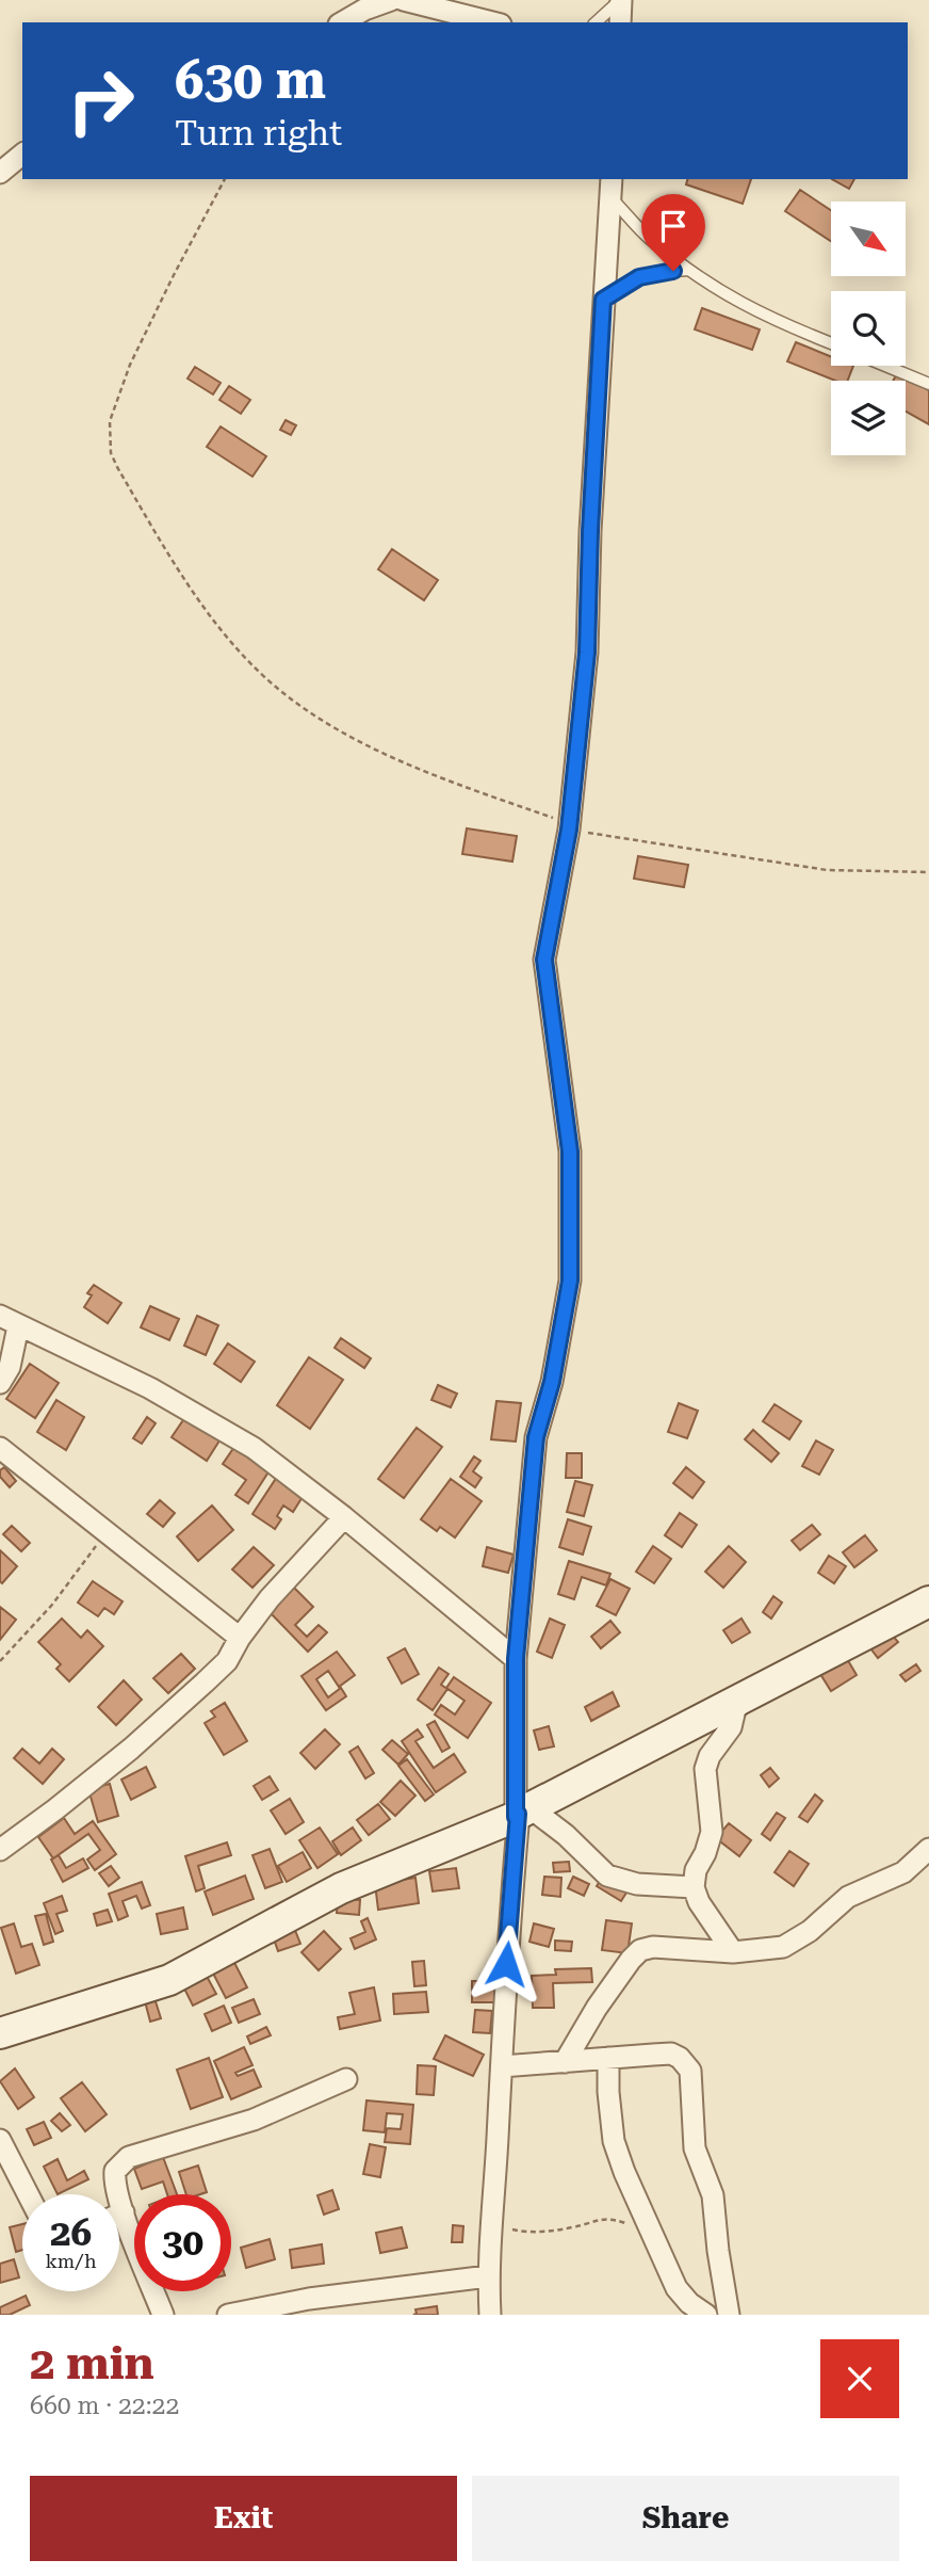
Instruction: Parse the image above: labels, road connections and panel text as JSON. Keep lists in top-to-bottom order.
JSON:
{
  "north": "bottom right",
  "page": {
    "turn": ["630 m", "Turn right"],
    "speed": "26 km/h",
    "limit": "30",
    "heading": ["2 min", "660 m · 22:22"],
    "buttons": ["Exit", "Share"]
  }
}
